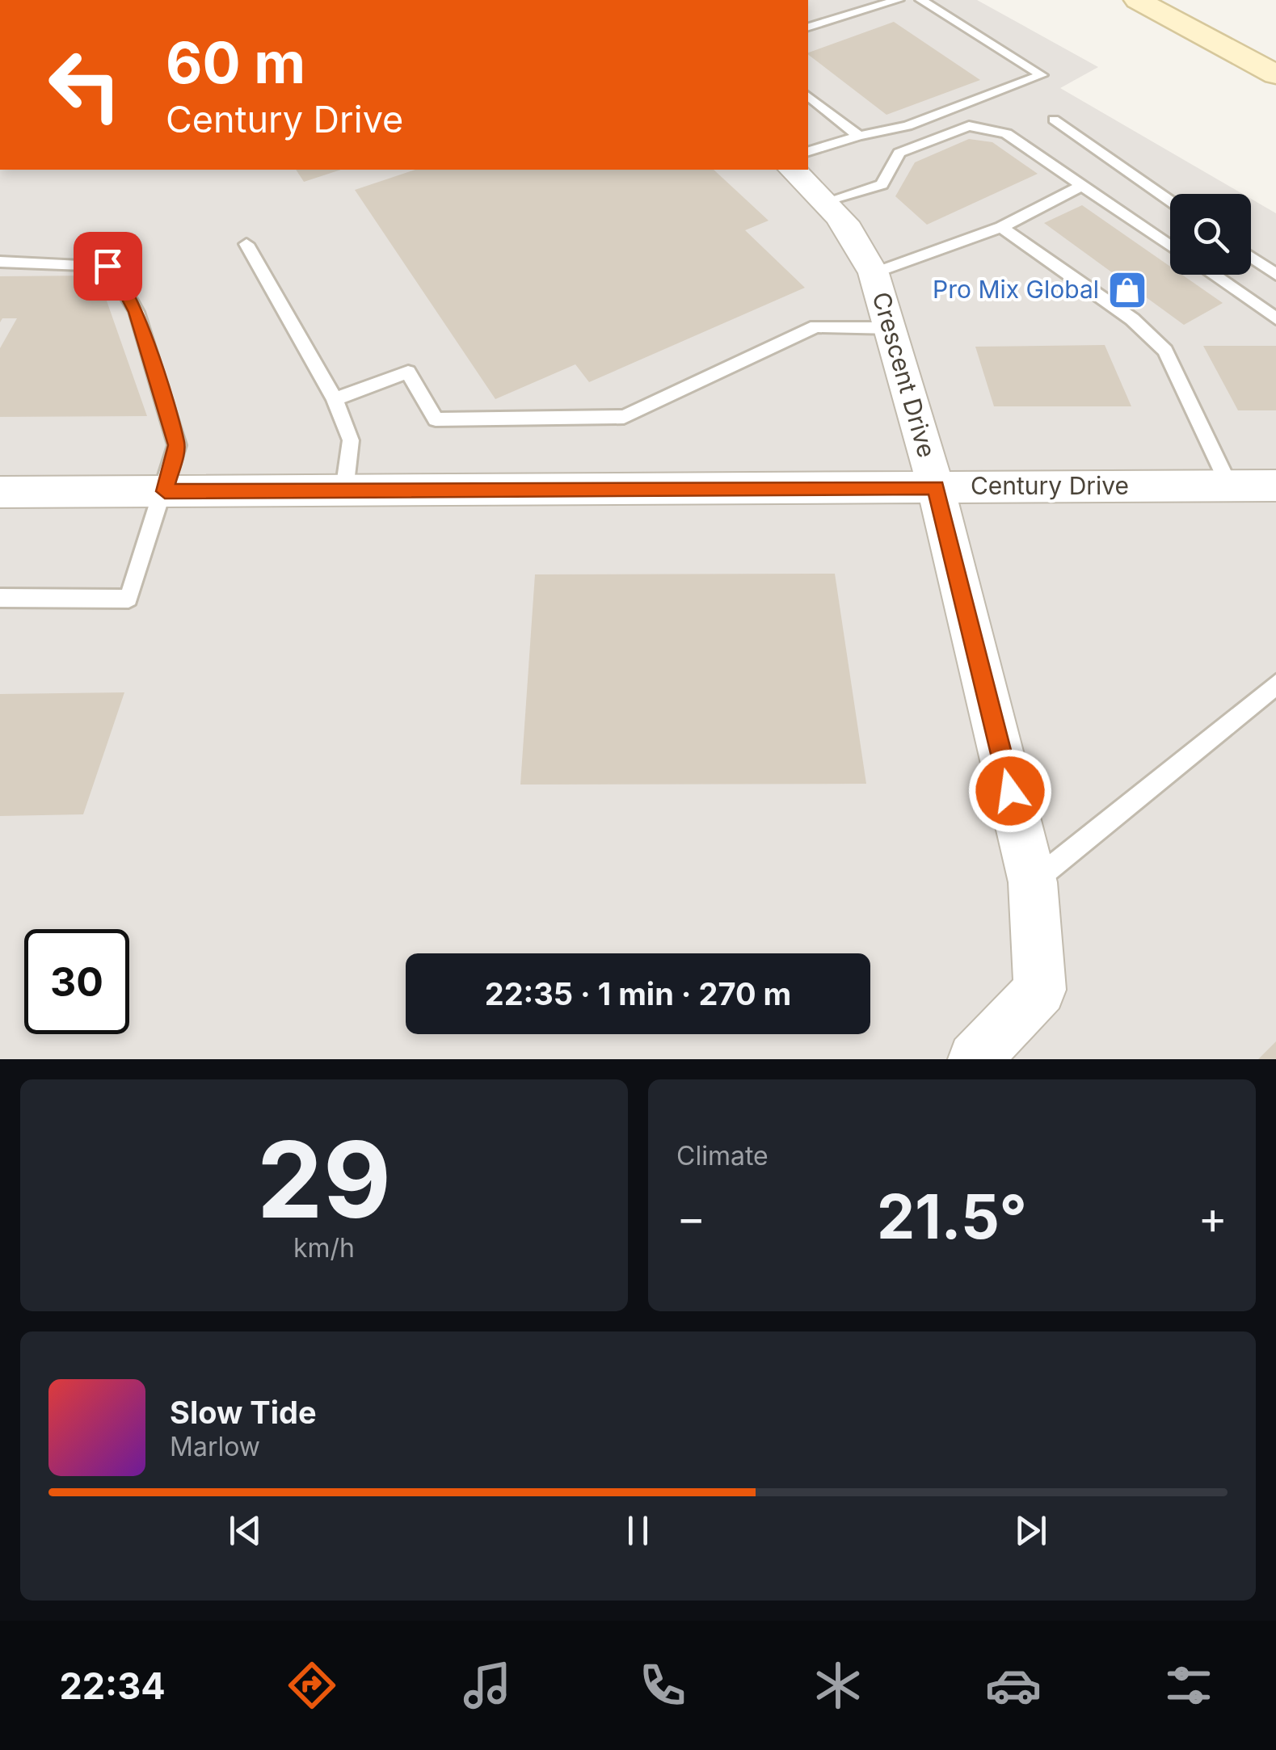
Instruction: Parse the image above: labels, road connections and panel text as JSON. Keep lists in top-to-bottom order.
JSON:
{
  "streets": {
    "street": ["Crescent Drive", "Century Drive"]
  },
  "crossings": [
    ["Crescent Drive", "Century Drive"]
  ],
  "places": {
    "shop": ["Pro Mix Global"]
  },
  "page": {
    "turn": ["60 m", "Century Drive"],
    "limit": "30",
    "trip": "22:35 · 1 min · 270 m",
    "tile": [
      ["29", "km/h"],
      "Climate"
    ],
    "heat": ["−", "21.5°", "+"],
    "song": ["Slow Tide", "Marlow"],
    "tabs": "22:34"
  }
}
